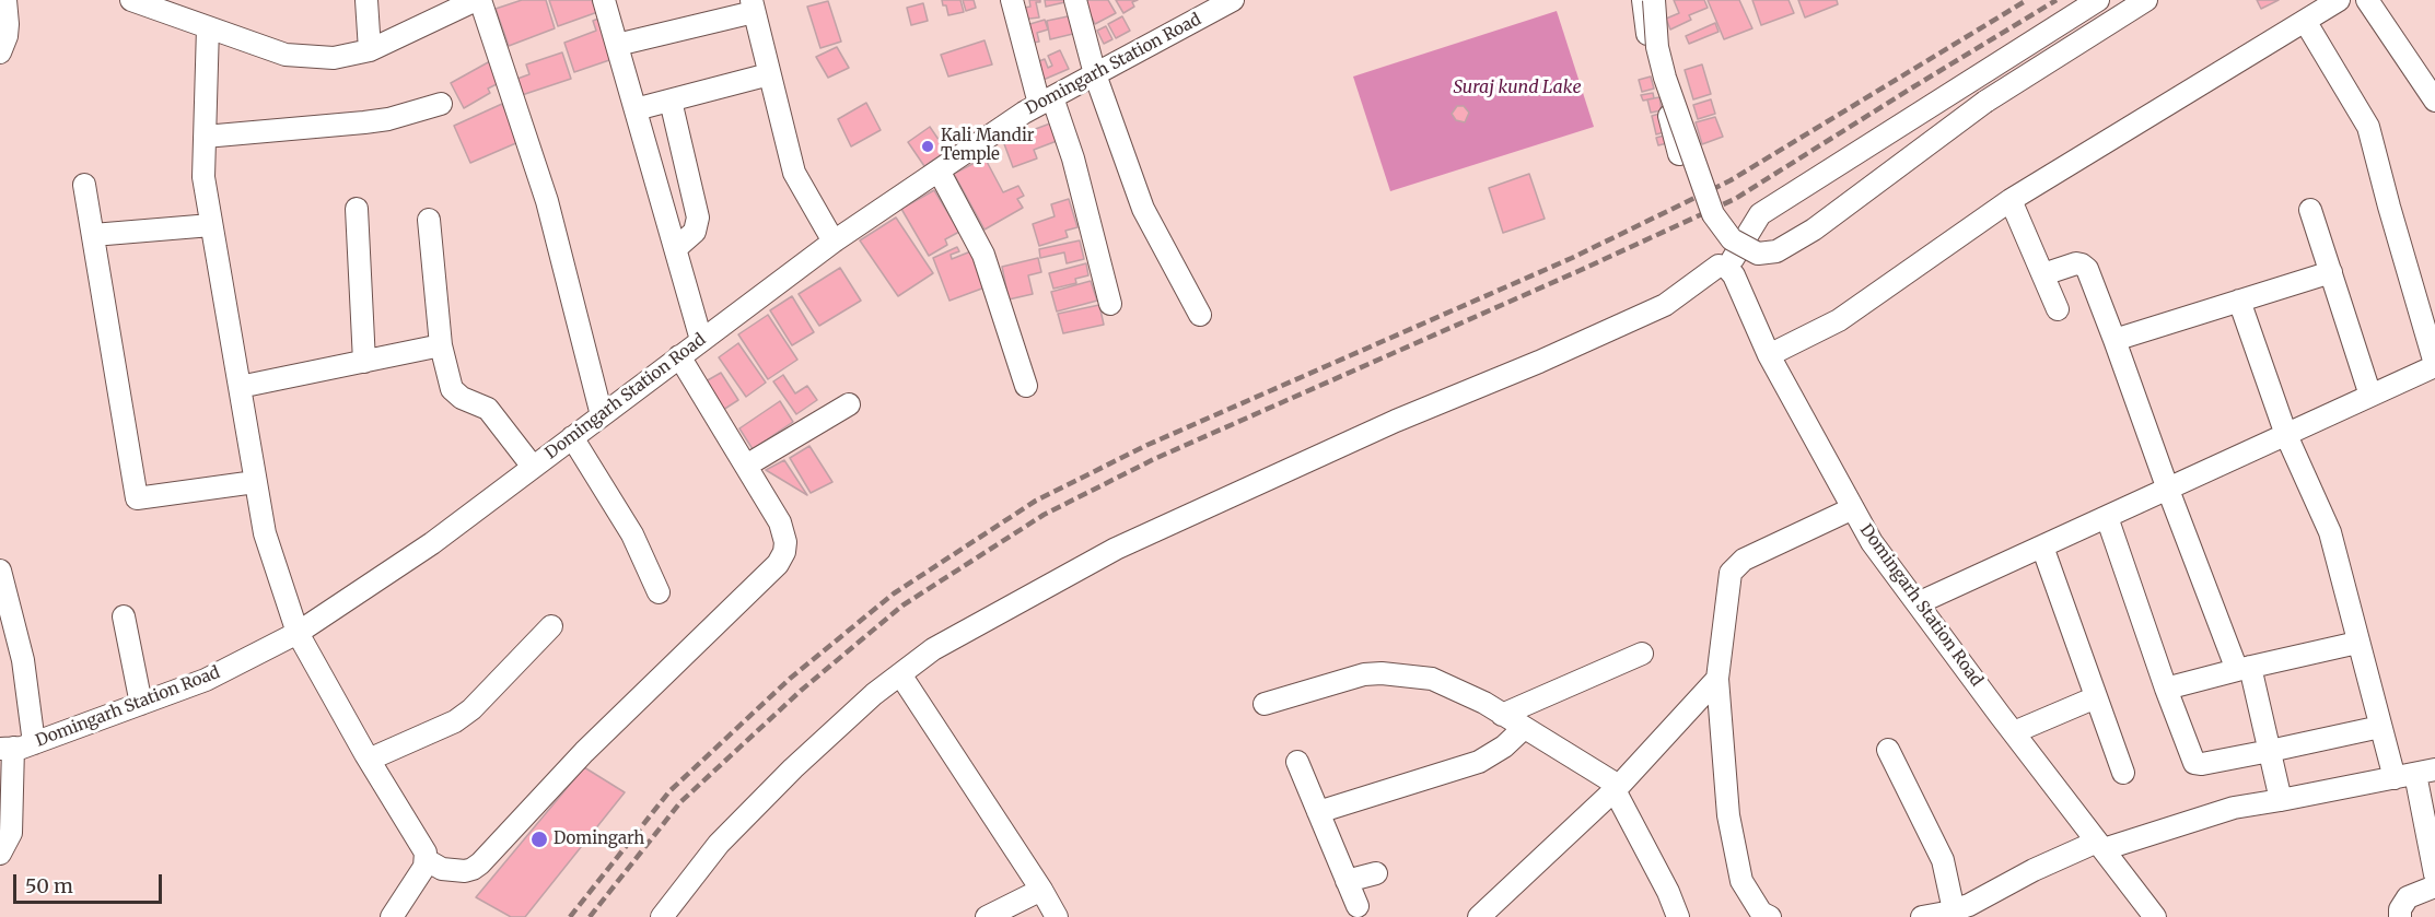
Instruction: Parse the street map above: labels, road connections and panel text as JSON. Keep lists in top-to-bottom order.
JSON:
{
  "streets": {
    "street": ["Domingarh Station Road"]
  },
  "water": ["Suraj kund Lake"],
  "places": ["Kali Mandir Temple", "Domingarh"],
  "scale_bar": "50 m"
}
